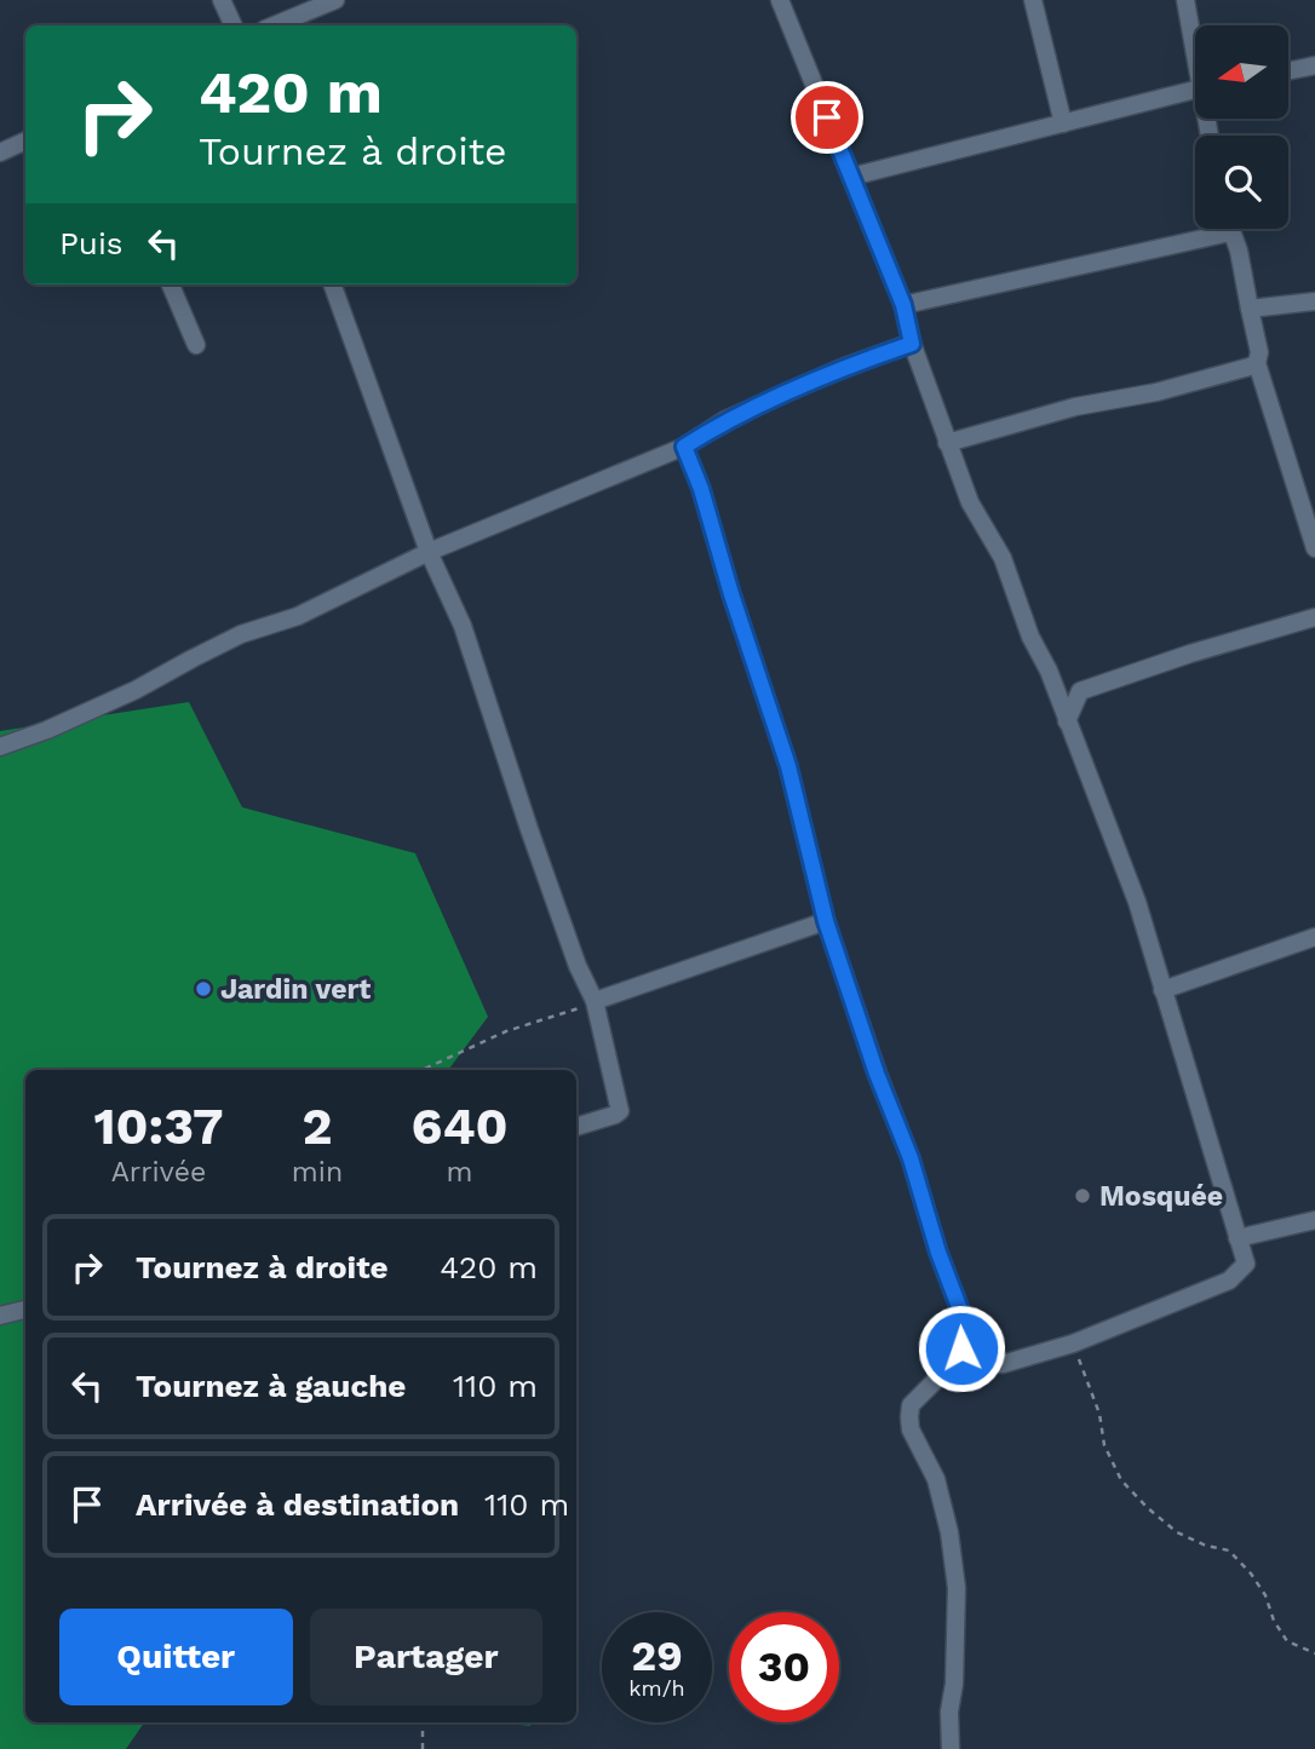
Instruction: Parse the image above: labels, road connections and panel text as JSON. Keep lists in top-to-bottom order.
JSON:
{
  "places": ["Jardin vert", "Mosquée"],
  "north": "left",
  "page": {
    "turn": ["420 m", "Tournez à droite"],
    "then": "Puis",
    "eta": [
      "10:37",
      "Arrivée",
      "2",
      "min",
      "640",
      "m"
    ],
    "list": [
      {
        "name": "Tournez à droite",
        "value": "420 m"
      },
      {
        "name": "Tournez à gauche",
        "value": "110 m"
      },
      {
        "name": "Arrivée à destination",
        "value": "110 m"
      }
    ],
    "buttons": ["Quitter", "Partager"],
    "speed": "29 km/h",
    "limit": "30"
  }
}
